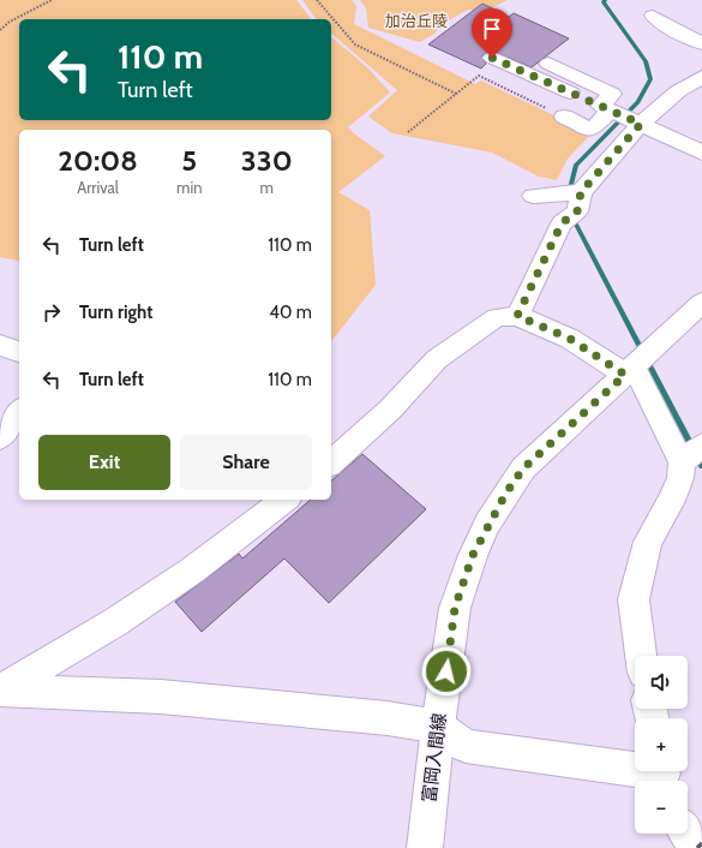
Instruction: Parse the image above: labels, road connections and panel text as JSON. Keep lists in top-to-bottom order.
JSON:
{
  "streets": {
    "street": ["富岡入間線"]
  },
  "parks": ["加治丘陵"],
  "page": {
    "turn": ["110 m", "Turn left"],
    "eta": [
      "20:08",
      "Arrival",
      "5",
      "min",
      "330",
      "m"
    ],
    "list": [
      {
        "name": "Turn left",
        "value": "110 m"
      },
      {
        "name": "Turn right",
        "value": "40 m"
      },
      {
        "name": "Turn left",
        "value": "110 m"
      }
    ],
    "buttons": ["Exit", "Share"],
    "map_buttons": ["+", "−"]
  }
}
